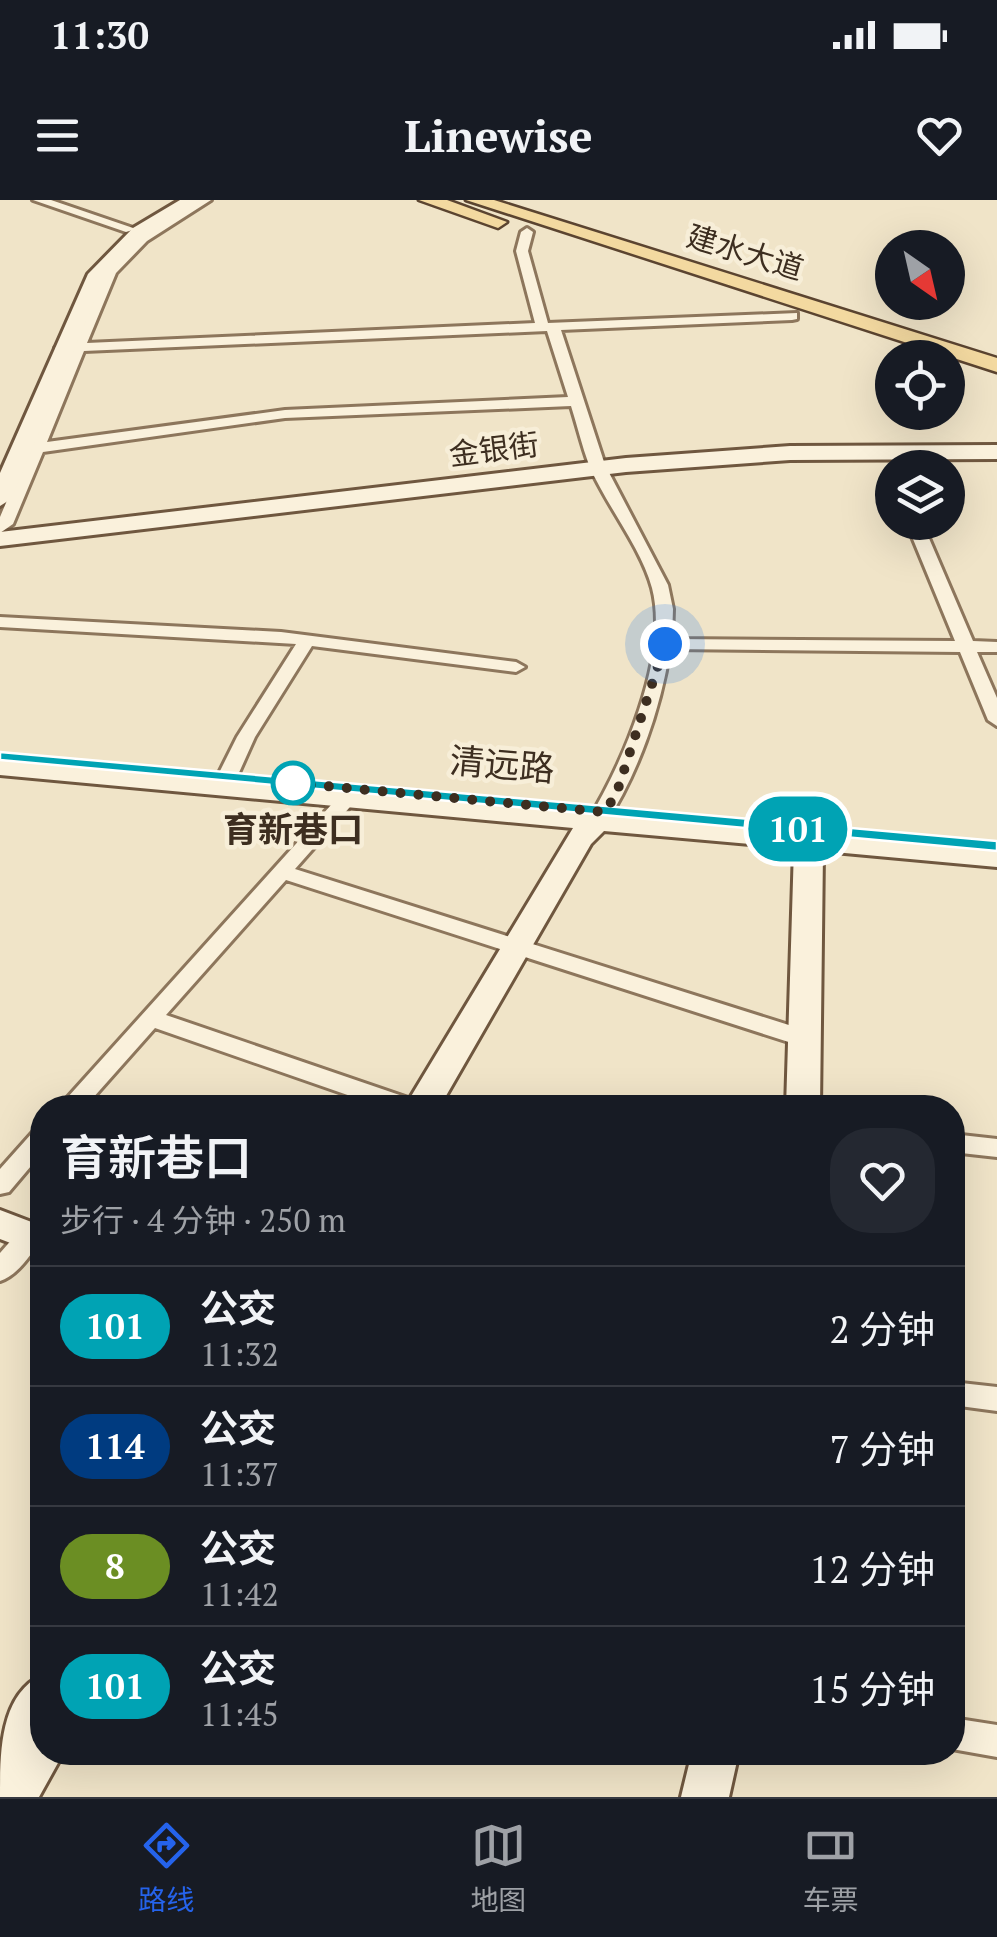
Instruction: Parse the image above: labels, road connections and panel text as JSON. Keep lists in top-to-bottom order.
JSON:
{
  "streets": {
    "main road": ["建水大道", "金银街", "清远路"]
  },
  "places": ["育新巷口"],
  "lines": ["bus line 101"],
  "north": "bottom right",
  "page": {
    "status": "11:30",
    "header": "Linewise",
    "on_map": "101",
    "heading": ["育新巷口", "步行 · 4 分钟 · 250 m"],
    "list": [
      {
        "mark": "101",
        "name": "公交",
        "note": "11:32",
        "value": "2 分钟"
      },
      {
        "mark": "114",
        "name": "公交",
        "note": "11:37",
        "value": "7 分钟"
      },
      {
        "mark": "8",
        "name": "公交",
        "note": "11:42",
        "value": "12 分钟"
      },
      {
        "mark": "101",
        "name": "公交",
        "note": "11:45",
        "value": "15 分钟"
      }
    ],
    "tabs": ["路线", "地图", "车票"]
  }
}
